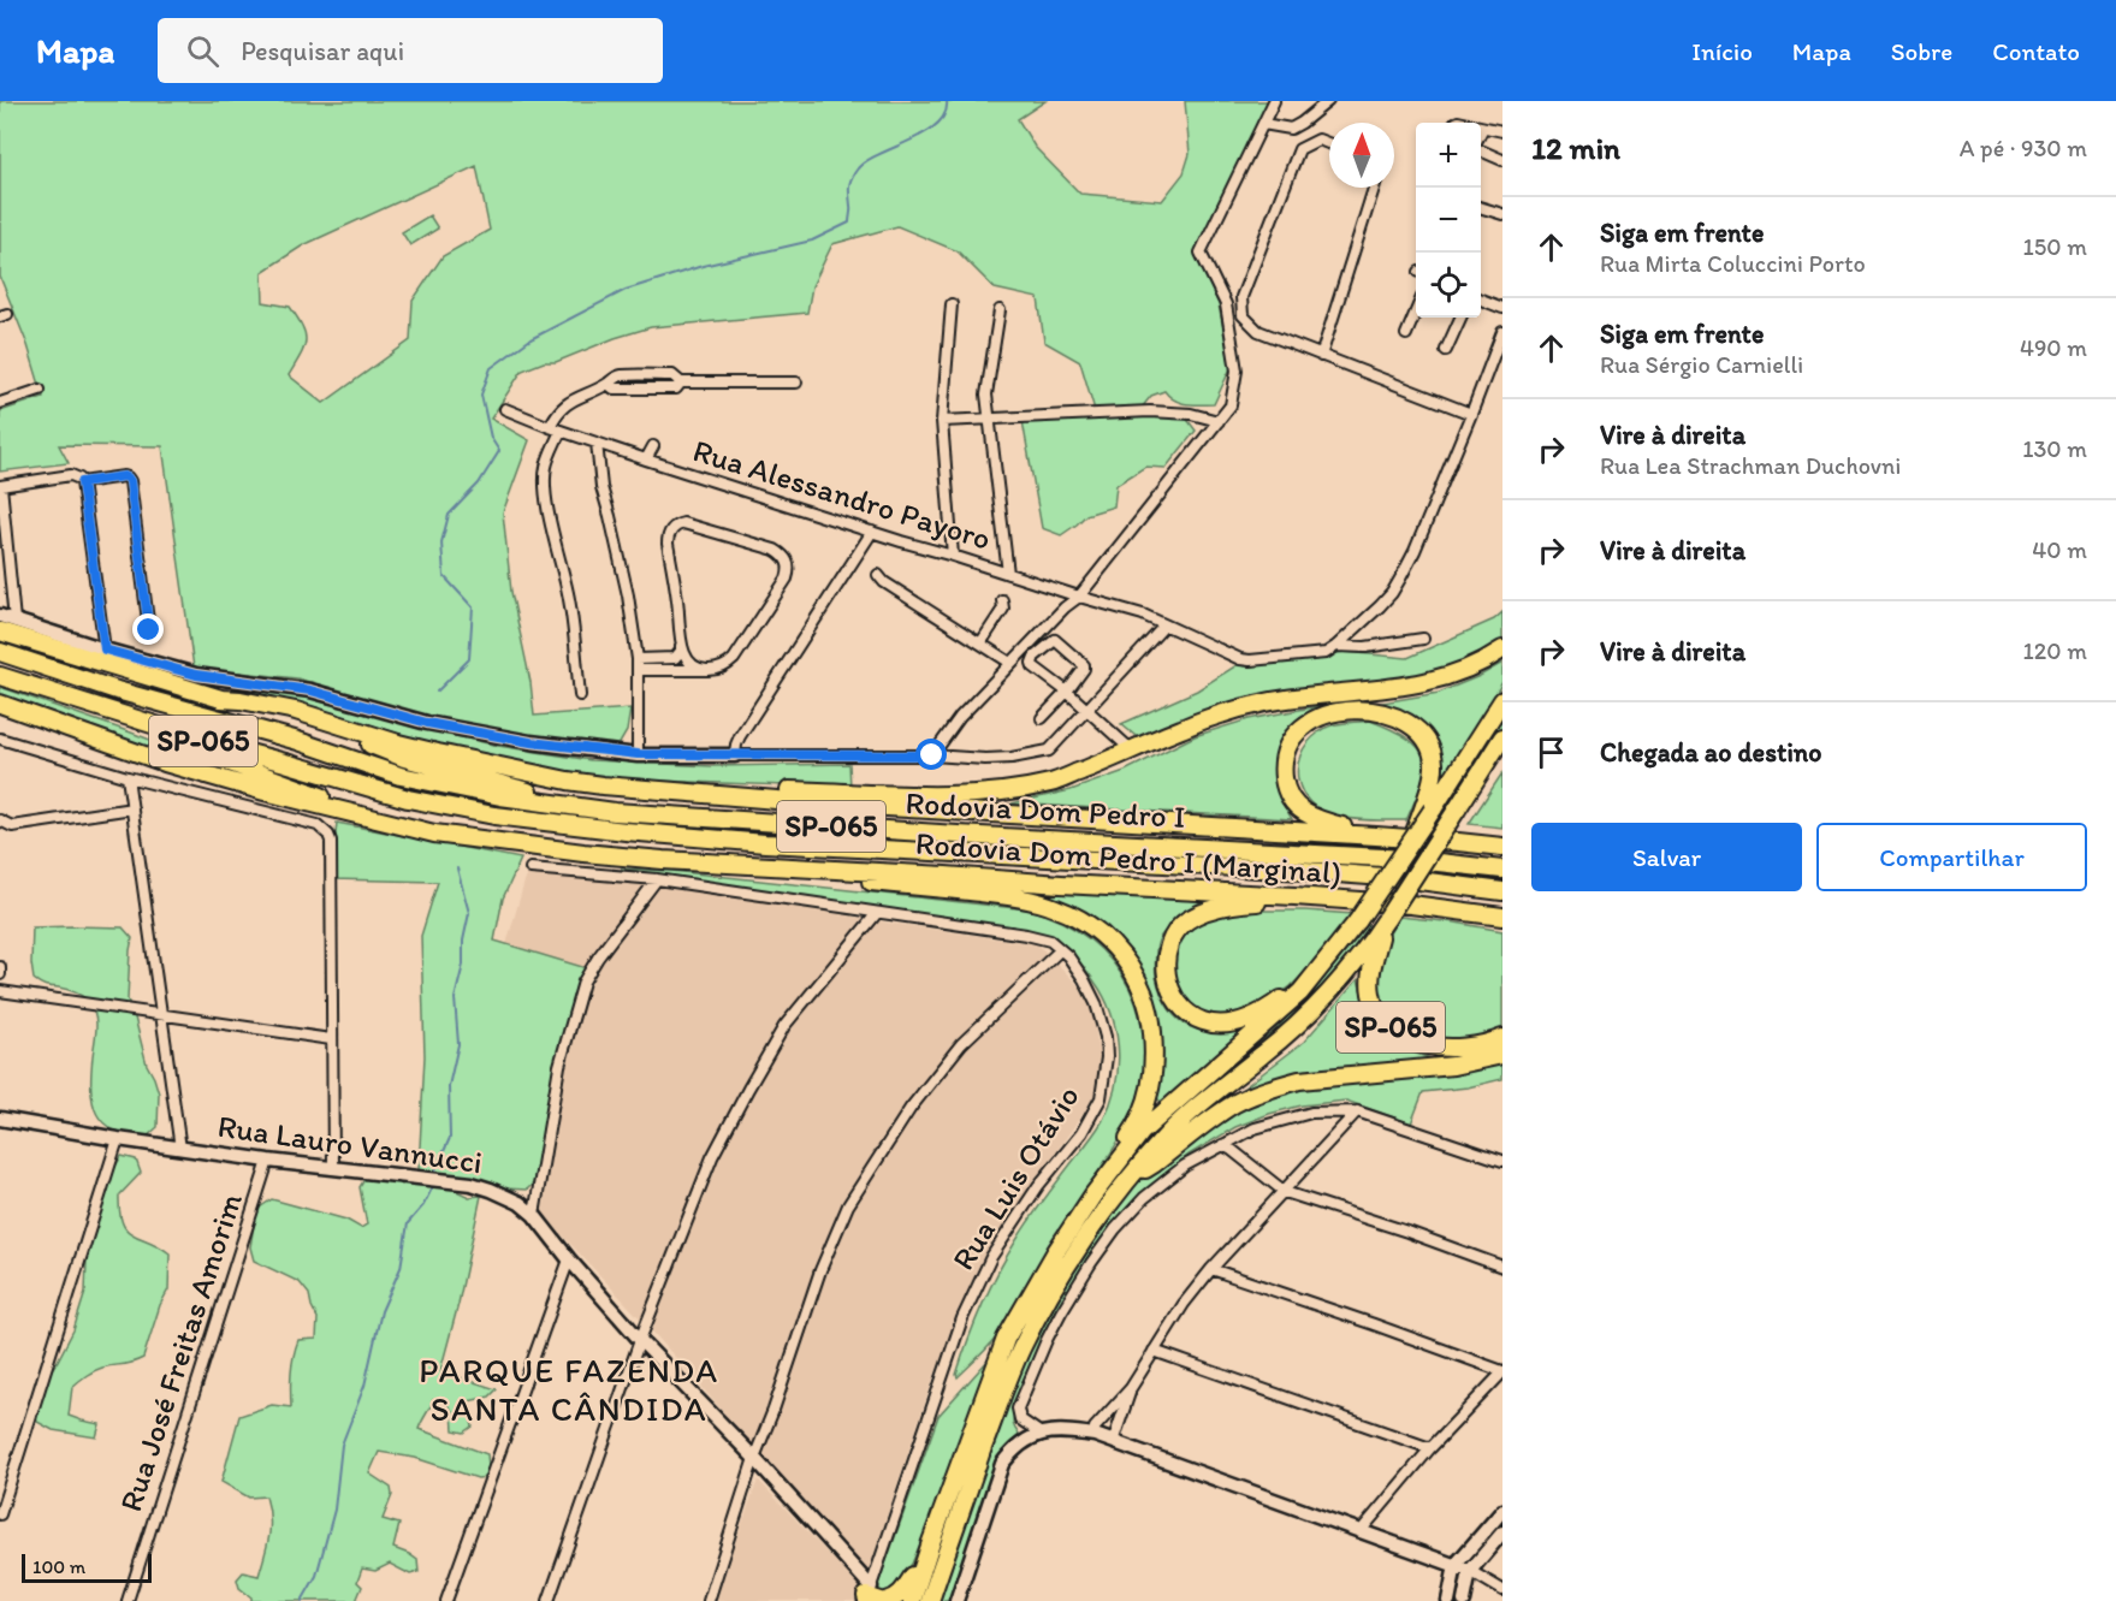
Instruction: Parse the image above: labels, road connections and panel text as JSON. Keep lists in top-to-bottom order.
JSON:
{
  "streets": {
    "highway": ["SP-065", "Rodovia Dom Pedro I", "Rodovia Dom Pedro I (Marginal)"],
    "street": [
      "Rua Alessandro Payoro",
      "Rua Lauro Vannucci",
      "Rua Luis Otávio",
      "Rua José Freitas Amorim"
    ]
  },
  "crossings": [
    ["SP-065", "Rodovia Dom Pedro I (Marginal)"],
    ["Rua Lauro Vannucci", "Rua Luis Otávio"],
    ["Rua Lauro Vannucci", "Rua José Freitas Amorim"]
  ],
  "districts": ["PARQUE FAZENDA SANTA CÂNDIDA"],
  "scale_bar": "100 m",
  "north": "top",
  "page": {
    "header": "Mapa",
    "search": "Pesquisar aqui",
    "nav": [
      "Início",
      "Mapa",
      "Sobre",
      "Contato"
    ],
    "heading": ["12 min", "A pé · 930 m"],
    "map_buttons": ["+", "−"],
    "list": [
      ["Siga em frente", "Rua Mirta Coluccini Porto", "150 m"],
      ["Siga em frente", "Rua Sérgio Carnielli", "490 m"],
      ["Vire à direita", "Rua Lea Strachman Duchovni", "130 m"],
      ["Vire à direita", "40 m"],
      ["Vire à direita", "120 m"],
      "Chegada ao destino"
    ],
    "buttons": ["Salvar", "Compartilhar"],
    "scale": "100 m"
  }
}
